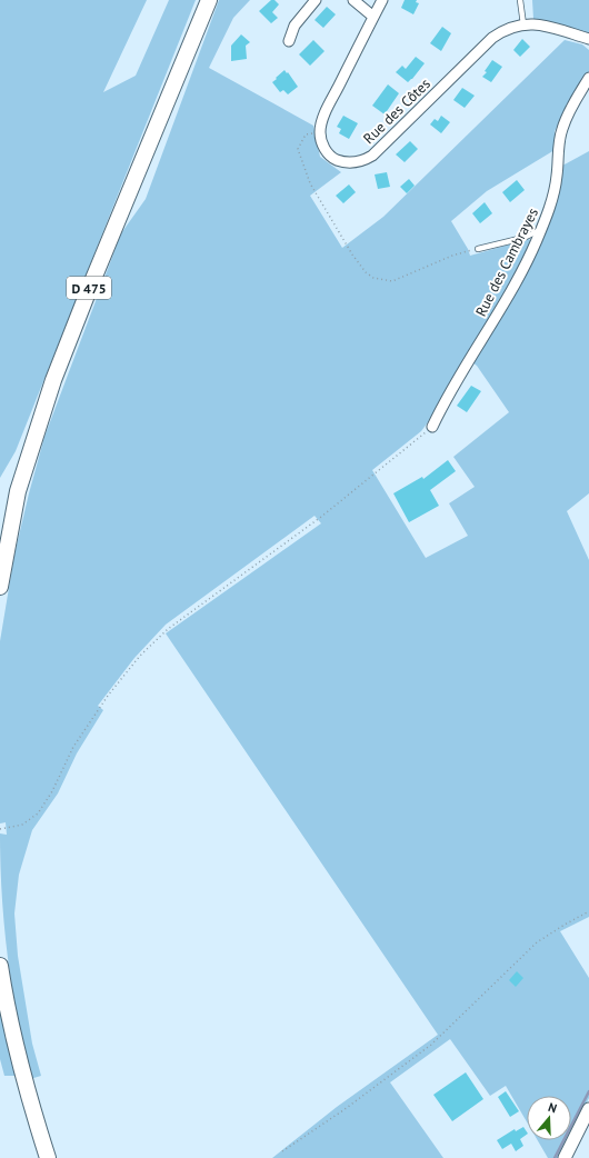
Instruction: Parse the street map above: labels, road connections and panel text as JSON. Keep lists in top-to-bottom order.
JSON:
{
  "streets": {
    "main road": ["D 475"],
    "street": ["Rue des Côtes", "Rue des Cambrayes"]
  },
  "north": "top"
}
